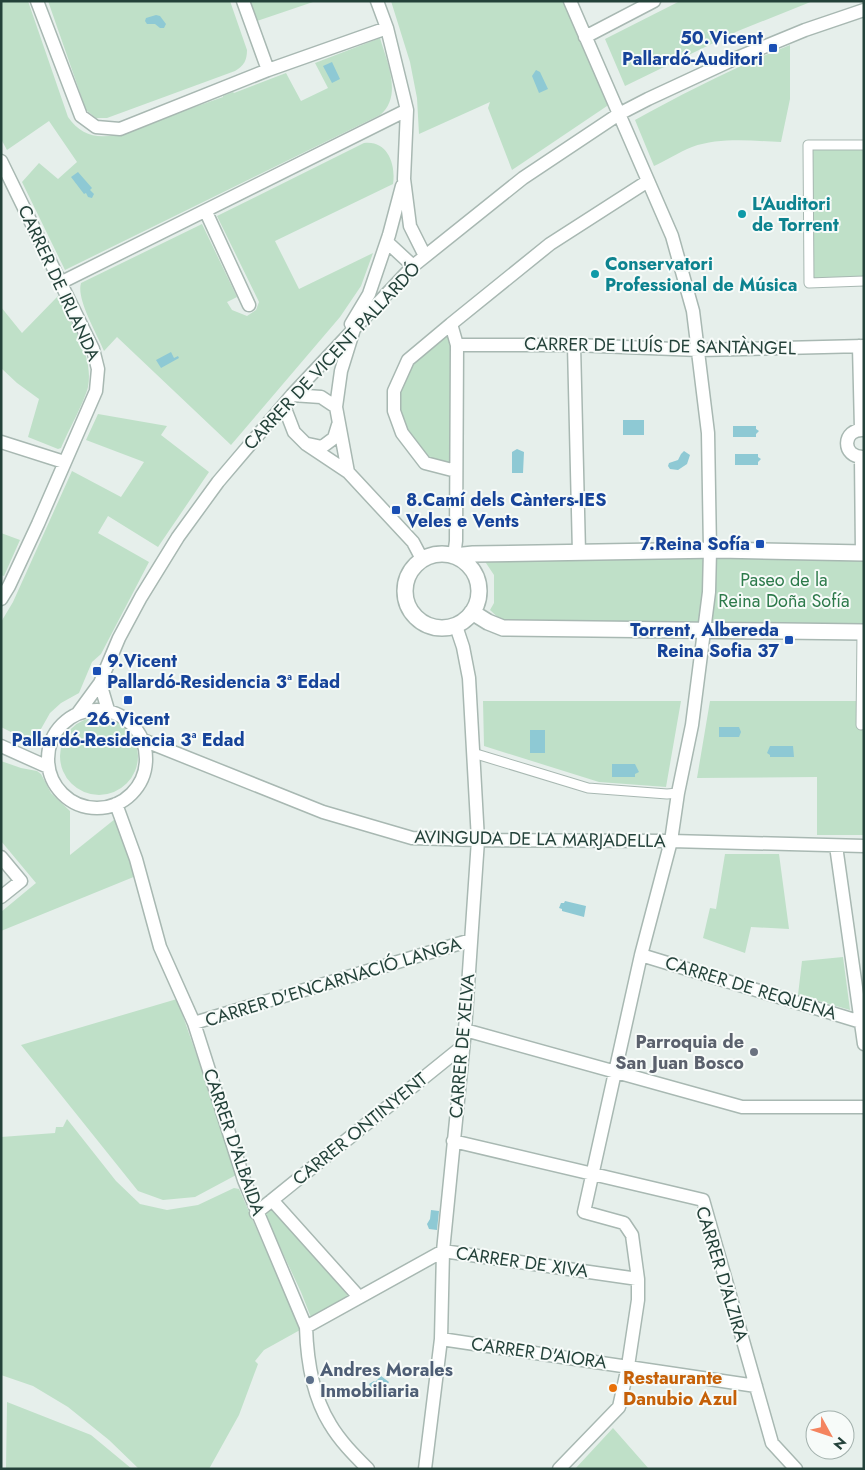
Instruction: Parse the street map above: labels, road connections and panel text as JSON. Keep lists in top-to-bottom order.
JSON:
{
  "streets": {
    "street": [
      "CARRER DE IRLANDA",
      "CARRER DE LLUÍS DE SANTÀNGEL",
      "CARRER DE VICENT PALLARDÓ",
      "AVINGUDA DE LA MARJADELLA",
      "CARRER D'ENCARNACIÓ LANGA",
      "CARRER DE REQUENA",
      "CARRER DE XELVA",
      "CARRER ONTINYENT",
      "CARRER D'ALBAIDA",
      "CARRER DE XIVA",
      "CARRER D'ALZIRA",
      "CARRER D'AIORA"
    ]
  },
  "crossings": [
    ["CARRER DE VICENT PALLARDÓ", "AVINGUDA DE LA MARJADELLA"],
    ["CARRER DE VICENT PALLARDÓ", "CARRER D'ALBAIDA"],
    ["AVINGUDA DE LA MARJADELLA", "CARRER DE XELVA"],
    ["AVINGUDA DE LA MARJADELLA", "CARRER D'ALBAIDA"],
    ["CARRER D'ENCARNACIÓ LANGA", "CARRER DE XELVA"],
    ["CARRER D'ENCARNACIÓ LANGA", "CARRER D'ALBAIDA"],
    ["CARRER DE XELVA", "CARRER ONTINYENT"],
    ["CARRER DE XELVA", "CARRER DE XIVA"],
    ["CARRER DE XELVA", "CARRER D'ALZIRA"],
    ["CARRER DE XELVA", "CARRER D'AIORA"],
    ["CARRER ONTINYENT", "CARRER D'ALBAIDA"],
    ["CARRER D'ALBAIDA", "CARRER DE XIVA"],
    ["CARRER D'ALZIRA", "CARRER D'AIORA"]
  ],
  "parks": ["Paseo de la Reina Doña Sofía"],
  "places": {
    "transit": [
      "50.Vicent Pallardó-Auditori",
      "8.Camí dels Cànters-IES Veles e Vents",
      "7.Reina Sofía",
      "Torrent, Albereda Reina Sofia 37",
      "9.Vicent Pallardó-Residencia 3ª Edad",
      "26.Vicent Pallardó-Residencia 3ª Edad"
    ],
    "other": [
      "L'Auditori de Torrent",
      "Conservatori Professional de Música",
      "Parroquia de San Juan Bosco",
      "Andres Morales Inmobiliaria",
      "Restaurante Danubio Azul"
    ]
  },
  "north": "bottom right"
}
